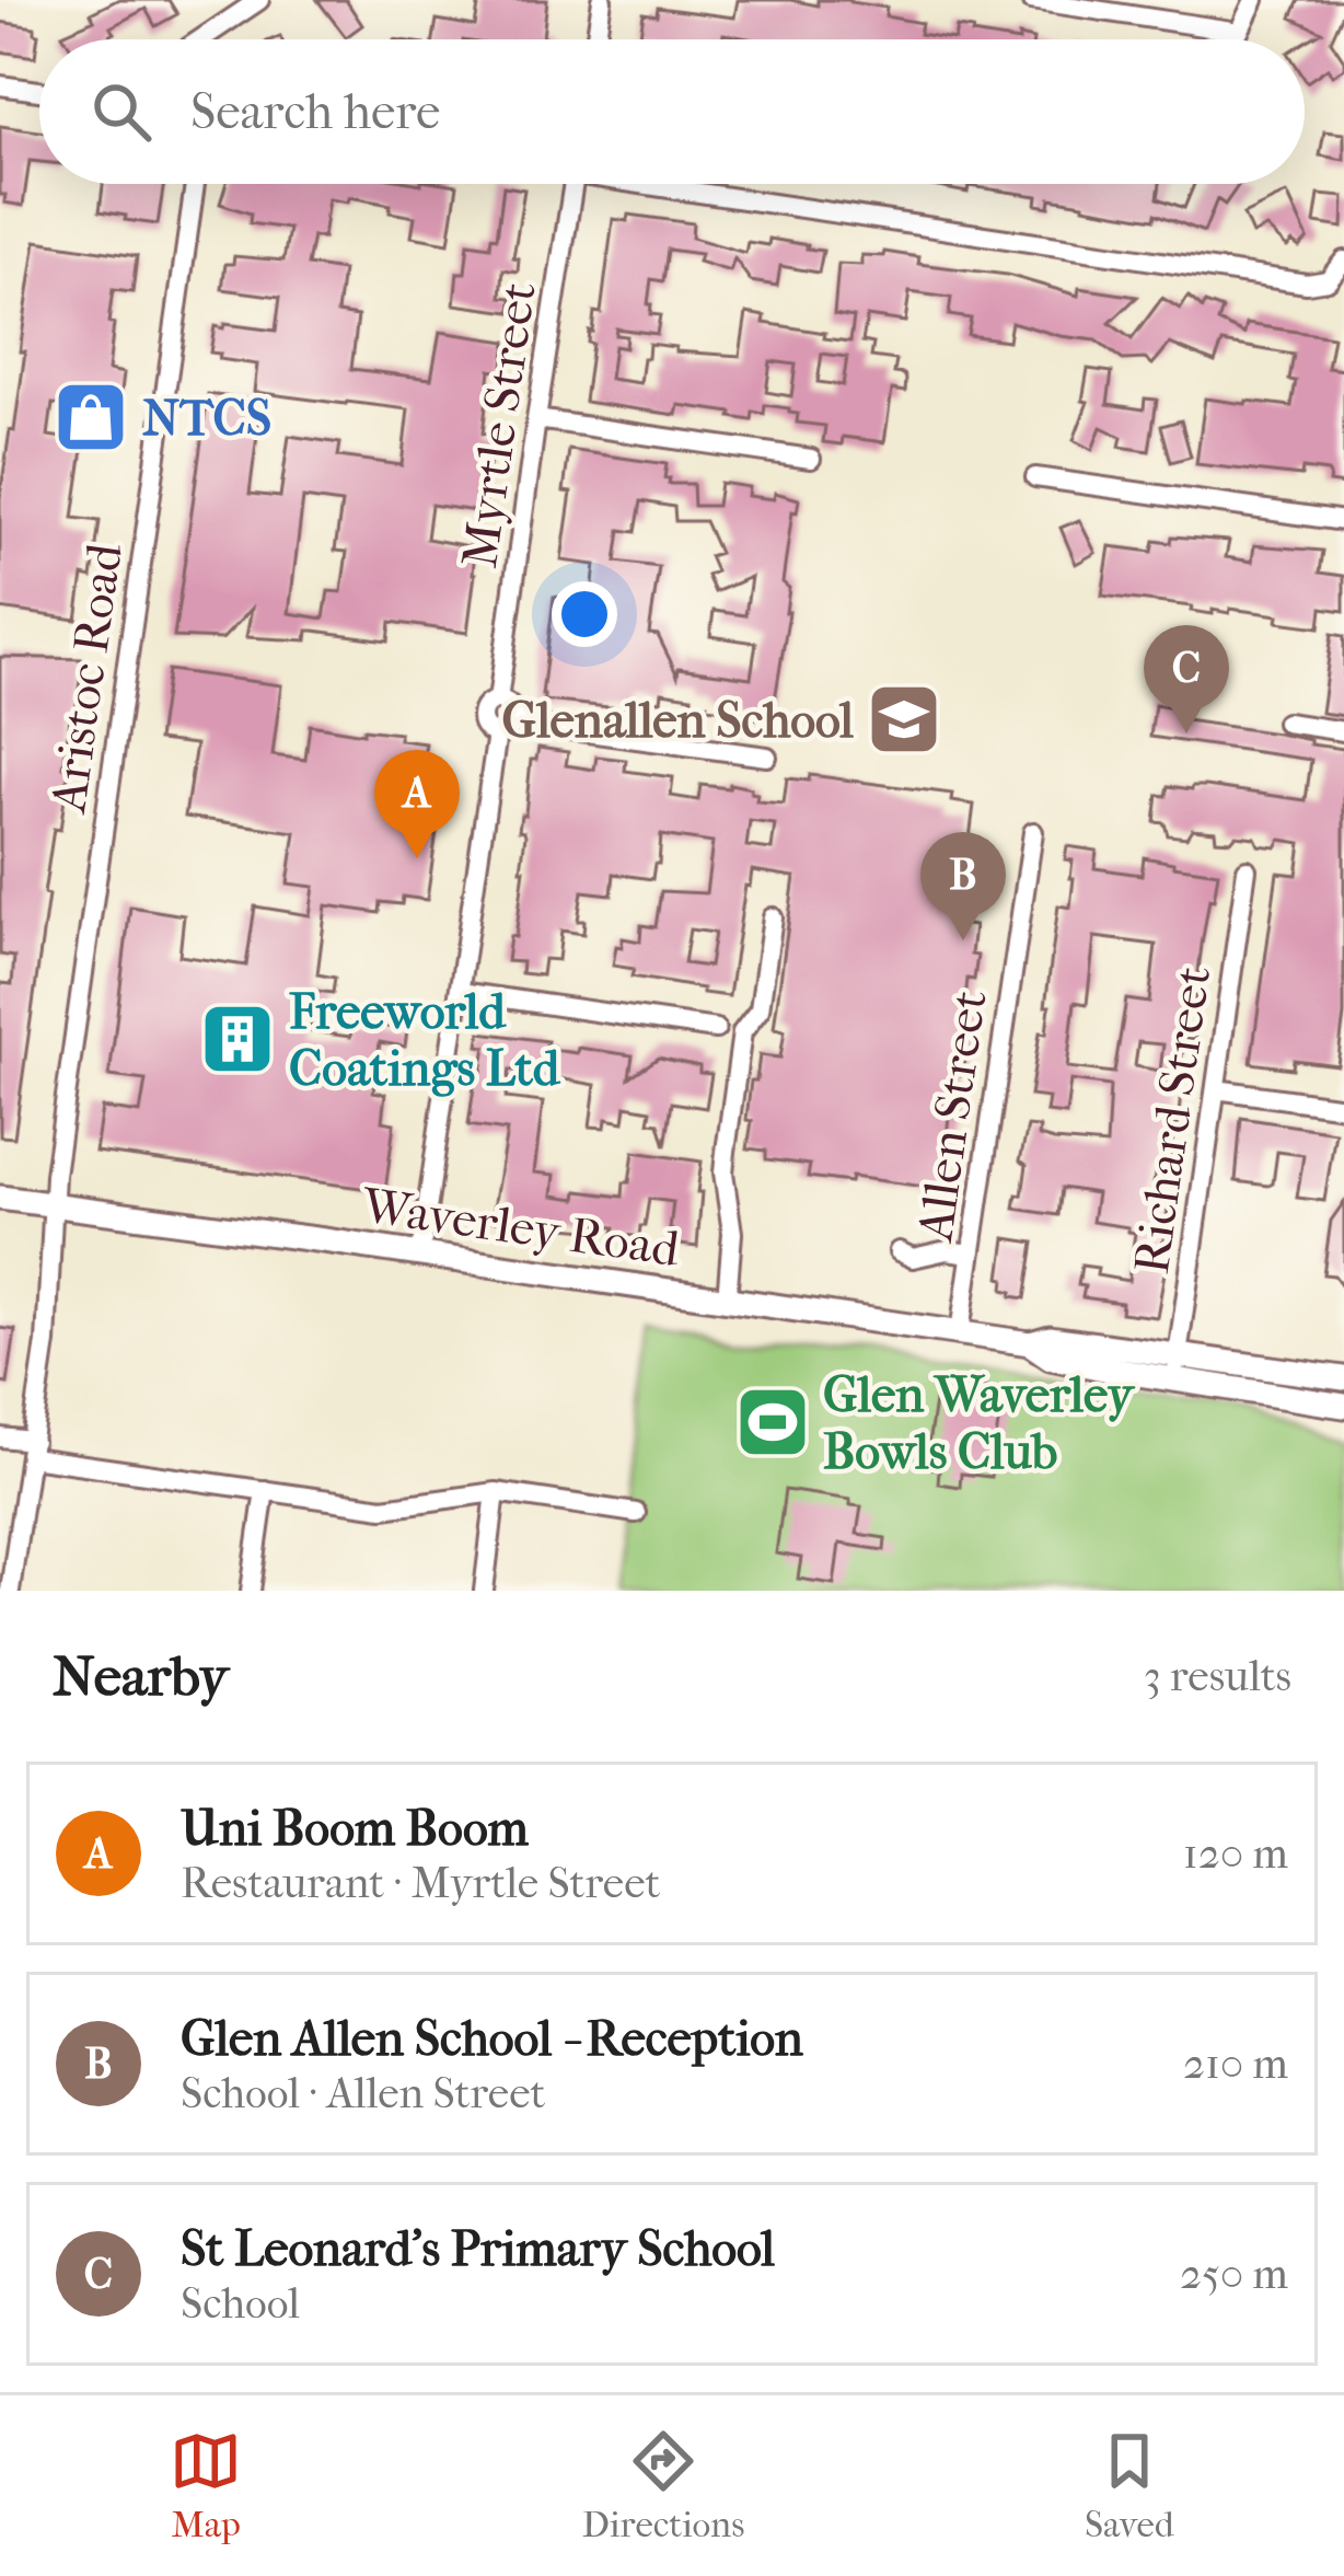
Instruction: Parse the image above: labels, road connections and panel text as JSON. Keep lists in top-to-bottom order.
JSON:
{
  "streets": {
    "main road": ["Waverley Road"],
    "street": [
      "Myrtle Street",
      "Aristoc Road",
      "Allen Street",
      "Richard Street"
    ]
  },
  "crossings": [
    ["Aristoc Road", "Waverley Road"],
    ["Allen Street", "Waverley Road"],
    ["Richard Street", "Waverley Road"]
  ],
  "places": {
    "shop": ["NTCS"],
    "school or university": ["Glenallen School"],
    "building": ["Freeworld Coatings Ltd"],
    "sports": ["Glen Waverley Bowls Club"]
  },
  "page": {
    "search": "Search here",
    "pins": ["C", "A", "B"],
    "heading": ["Nearby", "3 results"],
    "list": [
      {
        "mark": "A",
        "name": "Uni Boom Boom",
        "note": "Restaurant · Myrtle Street",
        "value": "120 m"
      },
      {
        "mark": "B",
        "name": "Glen Allen School - Reception",
        "note": "School · Allen Street",
        "value": "210 m"
      },
      {
        "mark": "C",
        "name": "St Leonard's Primary School",
        "note": "School",
        "value": "250 m"
      }
    ],
    "nav": ["Map", "Directions", "Saved"]
  }
}
